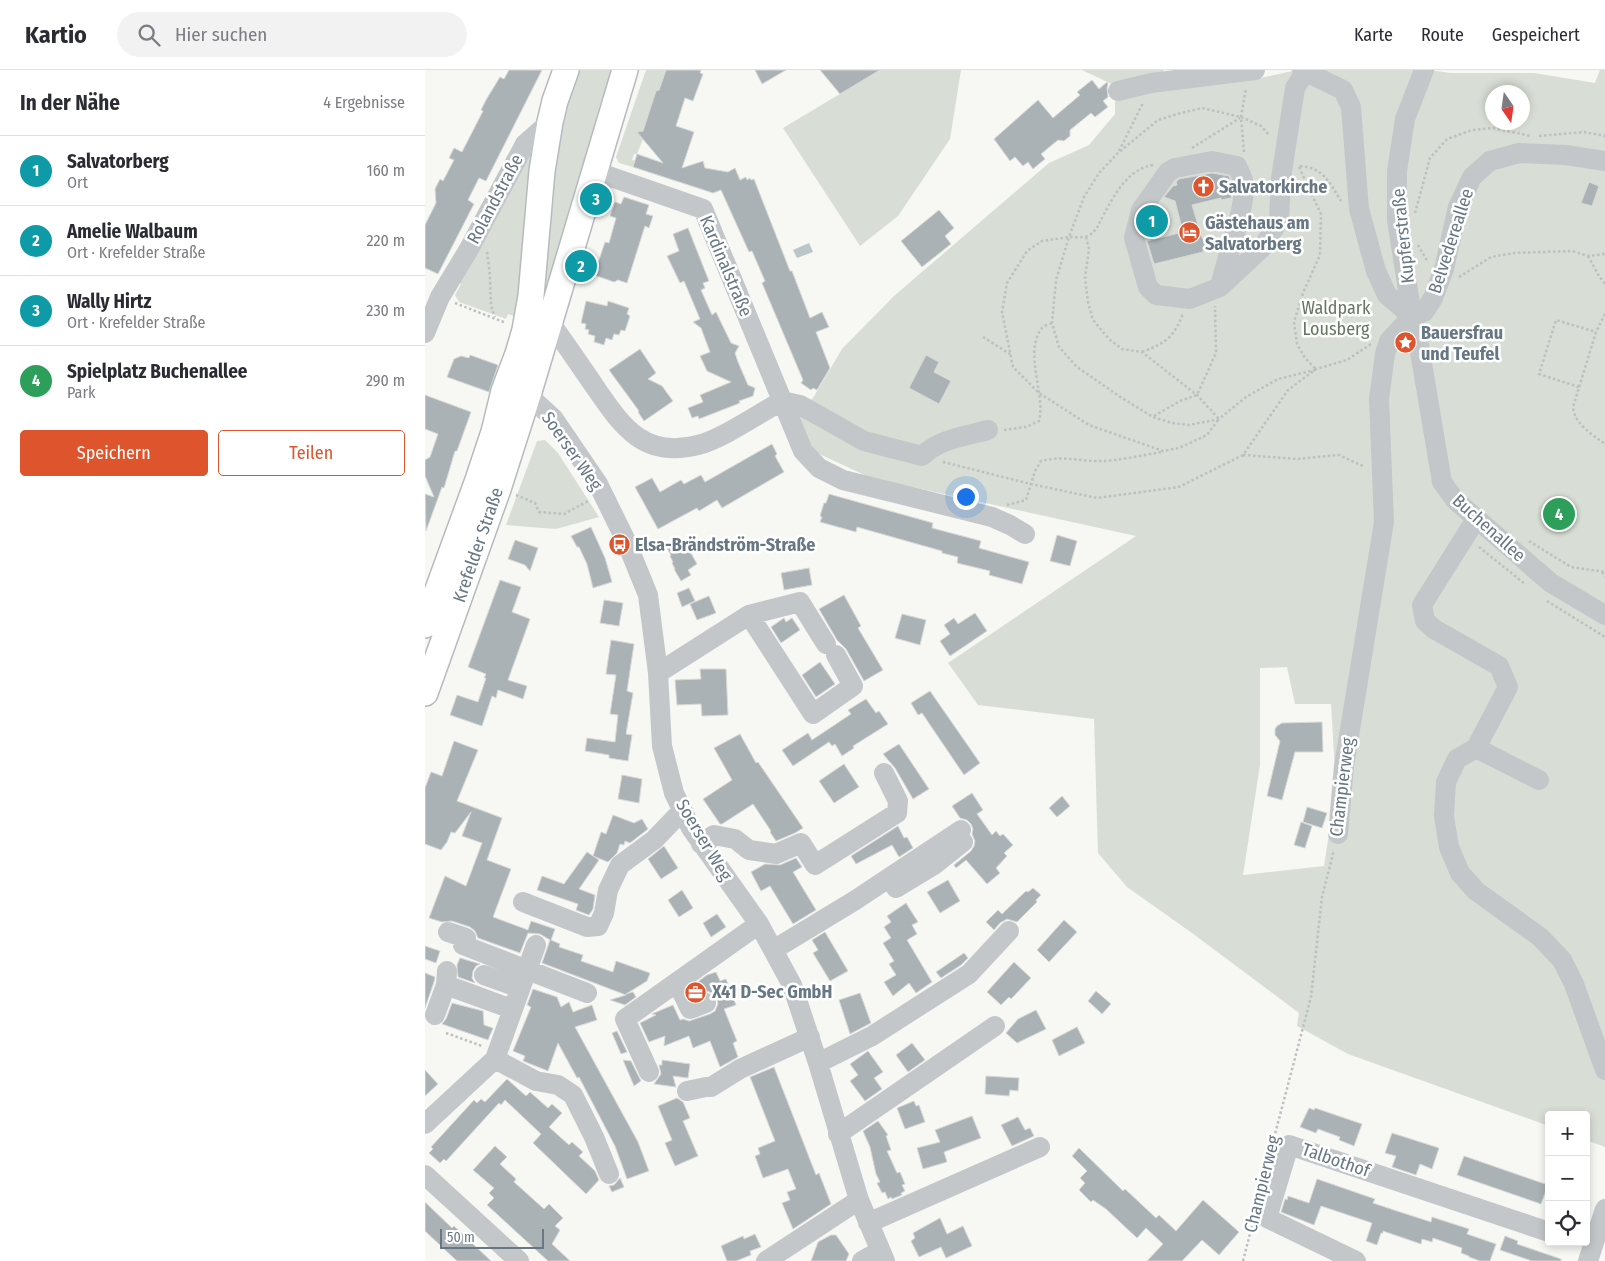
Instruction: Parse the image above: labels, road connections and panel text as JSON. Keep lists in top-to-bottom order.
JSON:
{
  "streets": {
    "main road": ["Krefelder Straße"],
    "street": [
      "Rolandstraße",
      "Kupferstraße",
      "Belvedereallee",
      "Kardinalstraße",
      "Soerser Weg",
      "Buchenallee",
      "Champierweg",
      "Talbothof"
    ]
  },
  "crossings": [
    ["Rolandstraße", "Krefelder Straße"],
    ["Kupferstraße", "Belvedereallee"],
    ["Kupferstraße", "Buchenallee"],
    ["Kupferstraße", "Champierweg"],
    ["Belvedereallee", "Buchenallee"],
    ["Belvedereallee", "Champierweg"],
    ["Kardinalstraße", "Krefelder Straße"],
    ["Soerser Weg", "Krefelder Straße"],
    ["Buchenallee", "Champierweg"]
  ],
  "parks": ["Waldpark Lousberg"],
  "places": {
    "church": ["Salvatorkirche"],
    "hotel": ["Gästehaus am Salvatorberg"],
    "place": ["Bauersfrau und Teufel"],
    "bus stop": ["Elsa-Brändström-Straße"],
    "office": ["X41 D-Sec GmbH"]
  },
  "scale_bar": "50 m",
  "north": "bottom",
  "page": {
    "header": "Kartio",
    "search": "Hier suchen",
    "nav": ["Karte", "Route", "Gespeichert"],
    "heading": ["In der Nähe", "4 Ergebnisse"],
    "list": [
      {
        "mark": "1",
        "name": "Salvatorberg",
        "note": "Ort",
        "value": "160 m"
      },
      {
        "mark": "2",
        "name": "Amelie Walbaum",
        "note": "Ort · Krefelder Straße",
        "value": "220 m"
      },
      {
        "mark": "3",
        "name": "Wally Hirtz",
        "note": "Ort · Krefelder Straße",
        "value": "230 m"
      },
      {
        "mark": "4",
        "name": "Spielplatz Buchenallee",
        "note": "Park",
        "value": "290 m"
      }
    ],
    "pins": [
      "3",
      "1",
      "2",
      "4"
    ],
    "buttons": ["Speichern", "Teilen"],
    "map_buttons": ["+", "−"],
    "scale": "50 m"
  }
}
